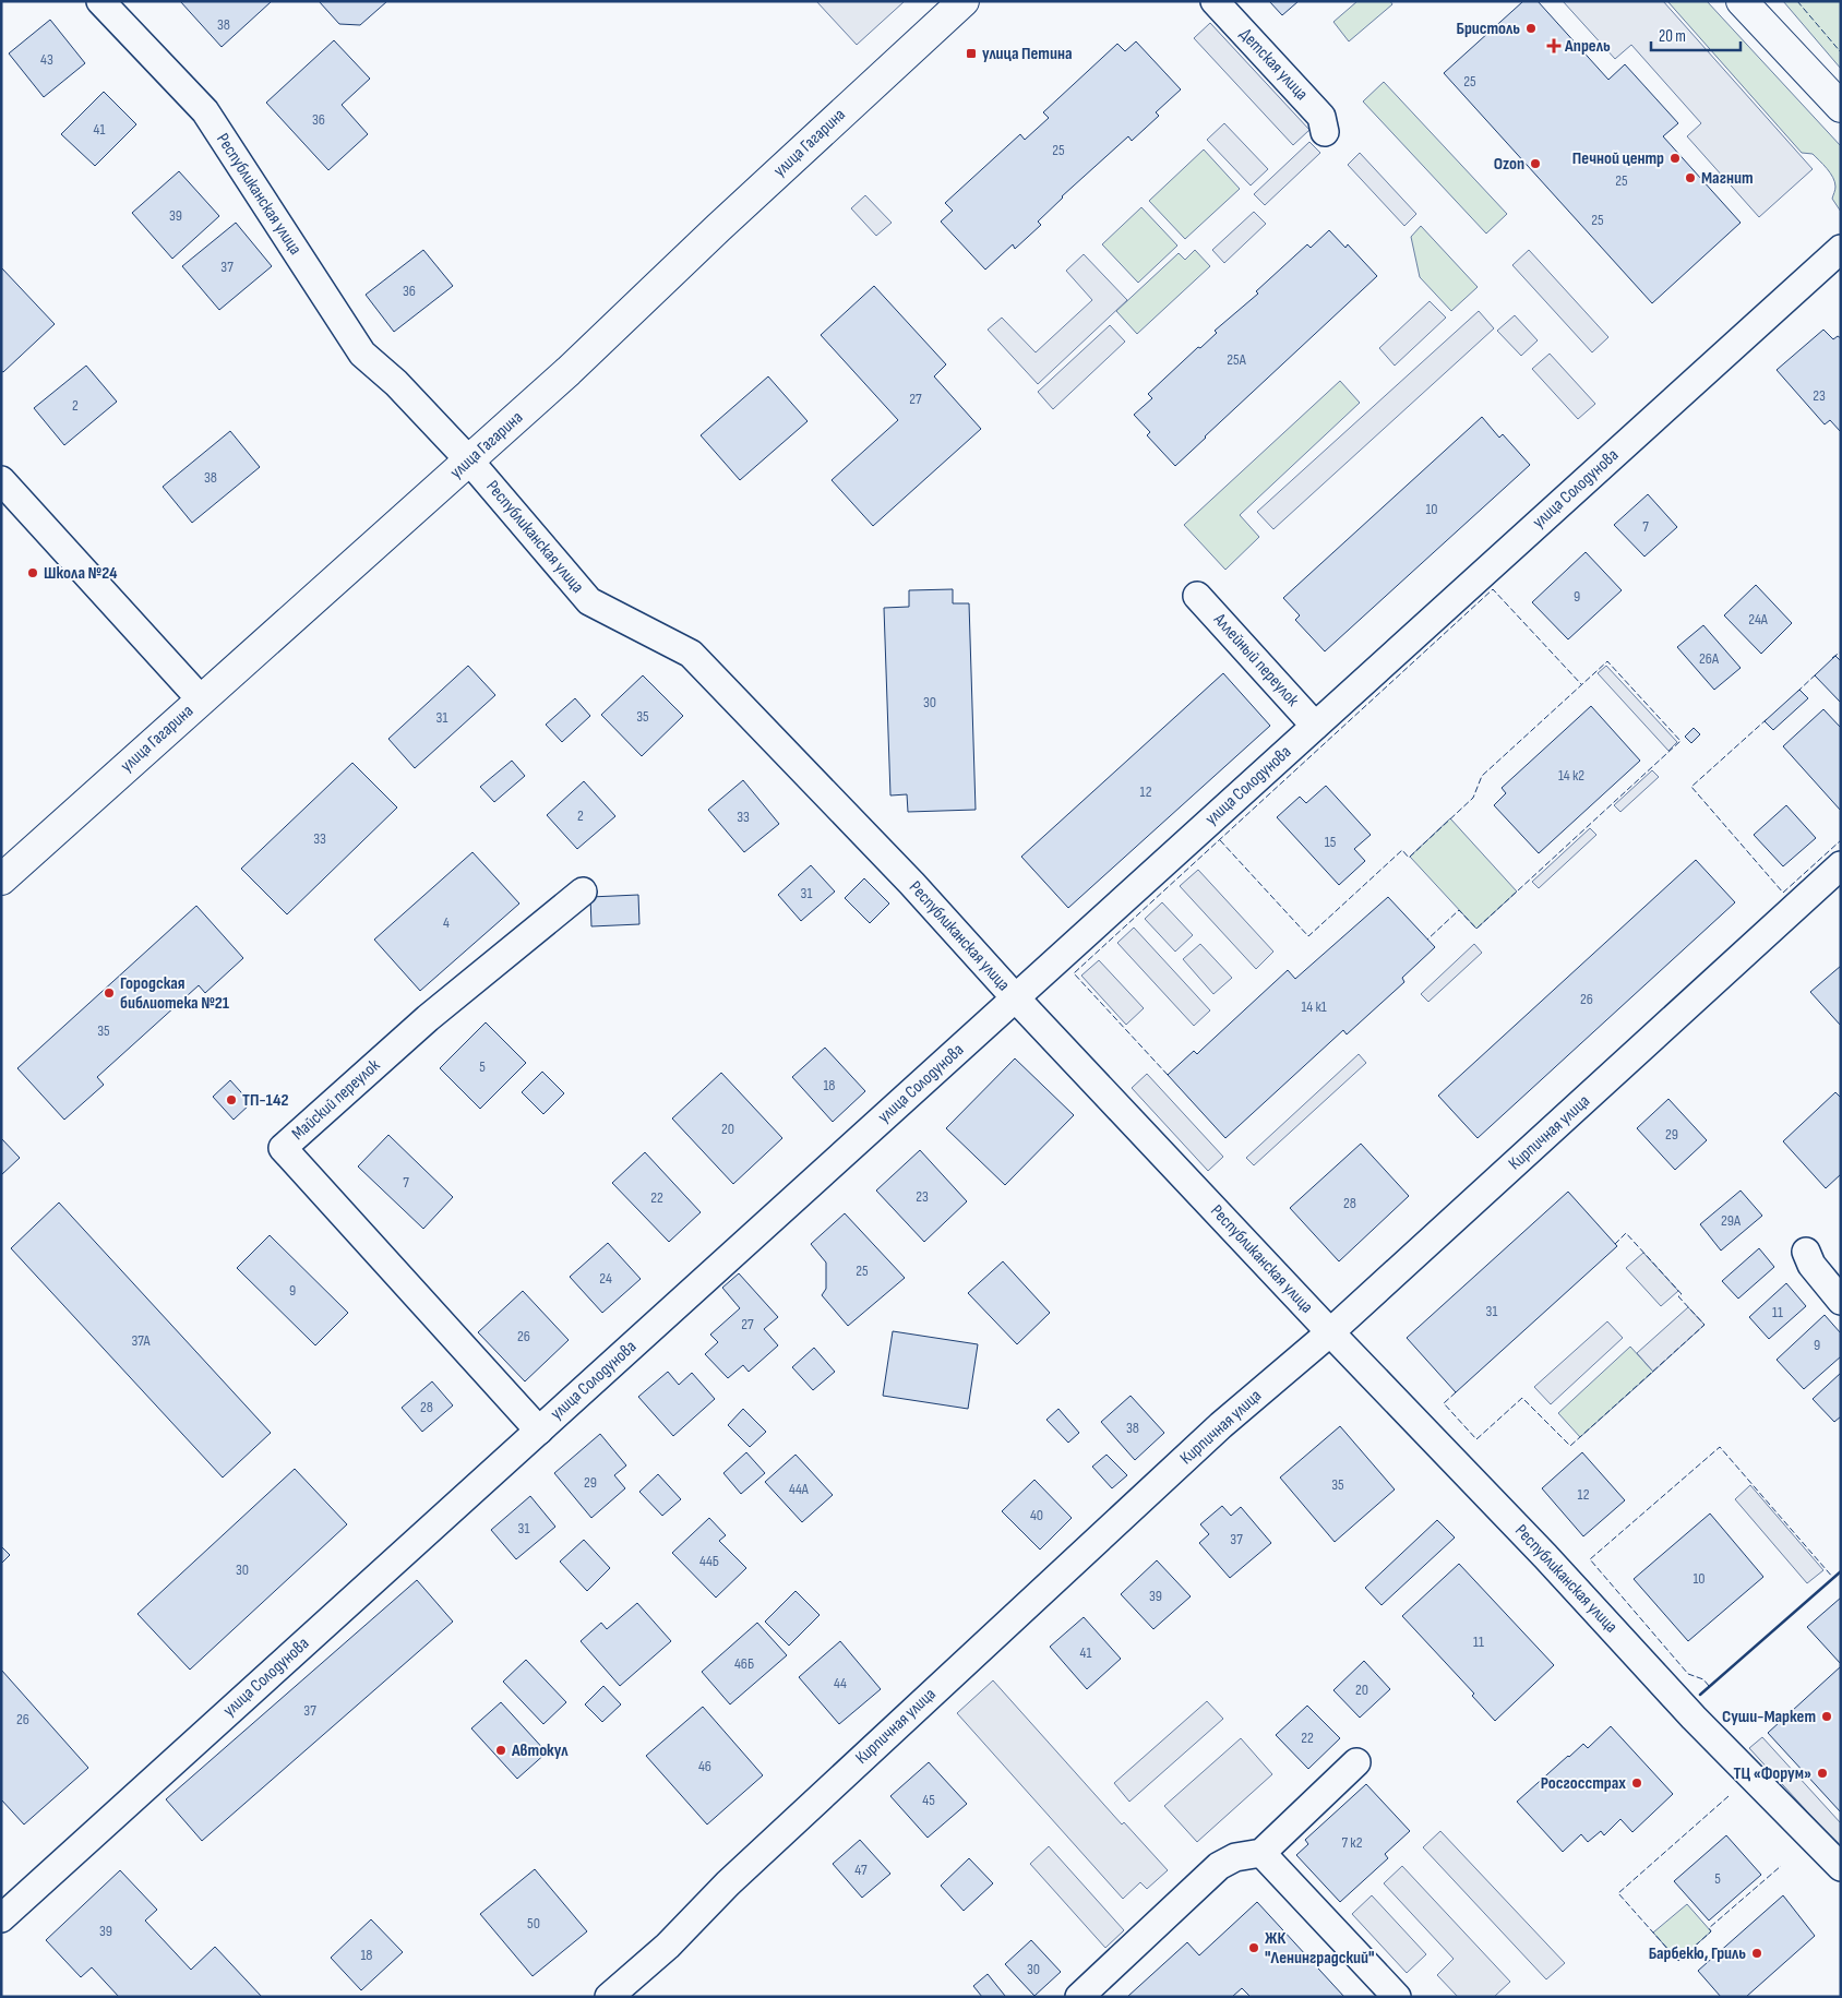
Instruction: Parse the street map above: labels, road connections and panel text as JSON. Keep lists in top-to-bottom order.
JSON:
{
  "streets": {
    "street": [
      "Детская улица",
      "улица Гагарина",
      "Республиканская улица",
      "улица Солодунова",
      "Аллейный переулок",
      "Майский переулок",
      "Кирпичная улица"
    ]
  },
  "crossings": [
    ["улица Гагарина", "Республиканская улица"],
    ["Республиканская улица", "улица Солодунова"],
    ["Республиканская улица", "Кирпичная улица"],
    ["улица Солодунова", "Аллейный переулок"],
    ["улица Солодунова", "Майский переулок"]
  ],
  "places": {
    "other": [
      "Бристоль",
      "Печной центр",
      "Ozon",
      "Магнит",
      "Школа №24",
      "Городская библиотека №21",
      "ТП-142",
      "Суши-Маркет",
      "Автокул",
      "ТЦ «Форум»",
      "Росгосстрах",
      "ЖК \"Ленинградский\"",
      "Барбекю, Гриль"
    ],
    "health": ["Апрель"],
    "transit": ["улица Петина"]
  },
  "house_numbers": [
    "38",
    "43",
    "25",
    "36",
    "41",
    "25",
    "25",
    "39",
    "25",
    "37",
    "36",
    "25А",
    "23",
    "27",
    "2",
    "38",
    "10",
    "7",
    "9",
    "24А",
    "26А",
    "30",
    "35",
    "31",
    "14 к2",
    "12",
    "2",
    "33",
    "33",
    "15",
    "31",
    "4",
    "26",
    "14 к1",
    "35",
    "5",
    "18",
    "20",
    "29",
    "7",
    "23",
    "22",
    "28",
    "29А",
    "25",
    "24",
    "9",
    "31",
    "11",
    "27",
    "26",
    "37А",
    "9",
    "28",
    "38",
    "29",
    "35",
    "44А",
    "12",
    "40",
    "31",
    "37",
    "44Б",
    "30",
    "10",
    "39",
    "11",
    "41",
    "46Б",
    "44",
    "20",
    "37",
    "26",
    "22",
    "46",
    "45",
    "7 к2",
    "47",
    "5",
    "50",
    "39",
    "18",
    "30"
  ],
  "scale_bar": "20 m"
}
